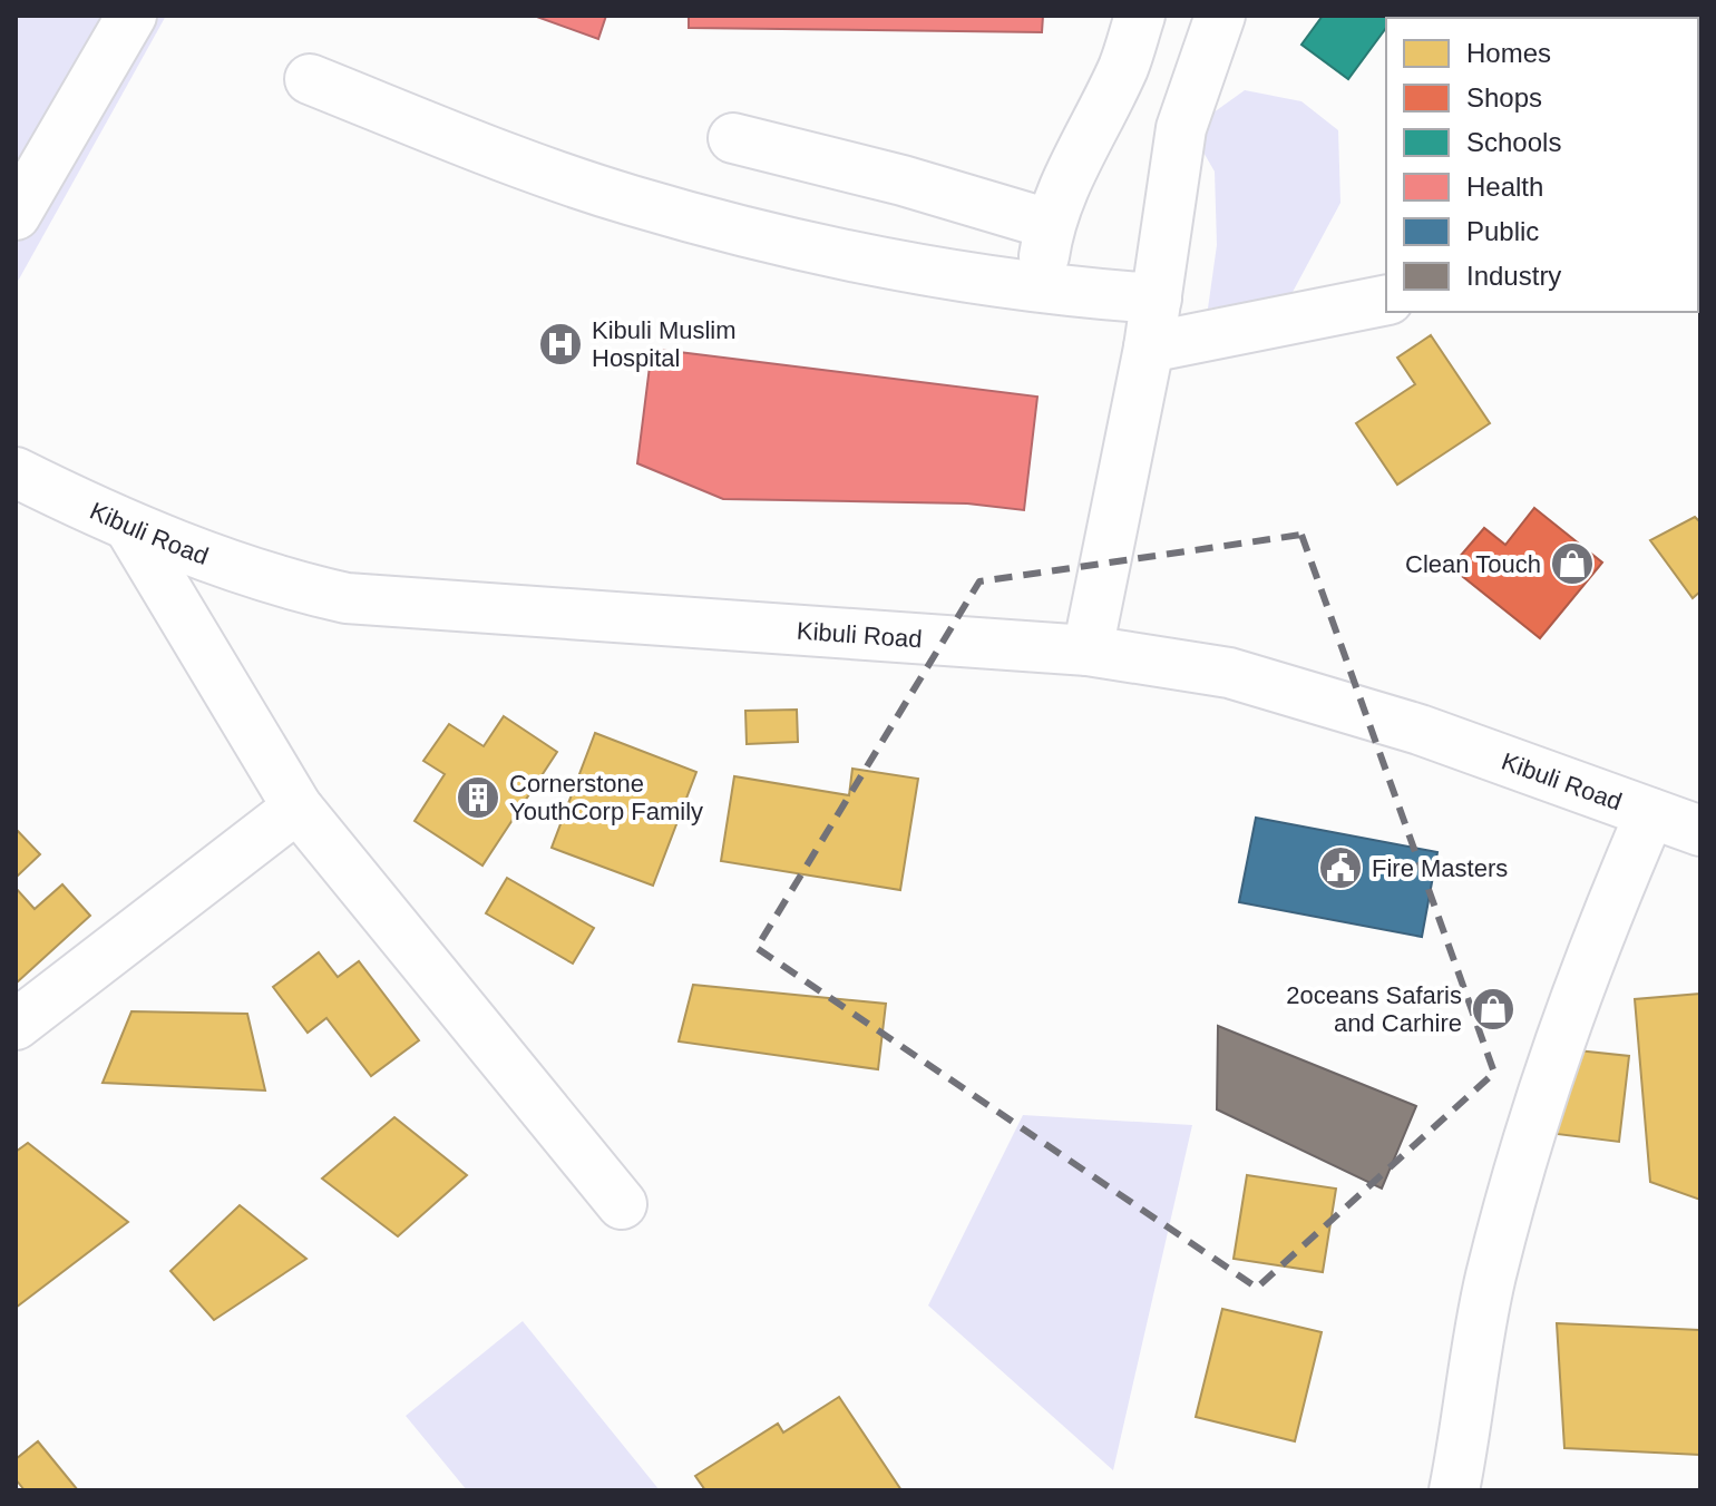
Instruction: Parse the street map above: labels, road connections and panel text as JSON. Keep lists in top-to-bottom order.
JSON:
{
  "streets": {
    "street": ["Kibuli Road"]
  },
  "places": {
    "hospital": ["Kibuli Muslim Hospital"],
    "shop": ["Clean Touch", "2oceans Safaris and Carhire"],
    "building": ["Cornerstone YouthCorp Family"],
    "public building": ["Fire Masters"]
  },
  "legend": [
    "Homes",
    "Shops",
    "Schools",
    "Health",
    "Public",
    "Industry"
  ]
}
